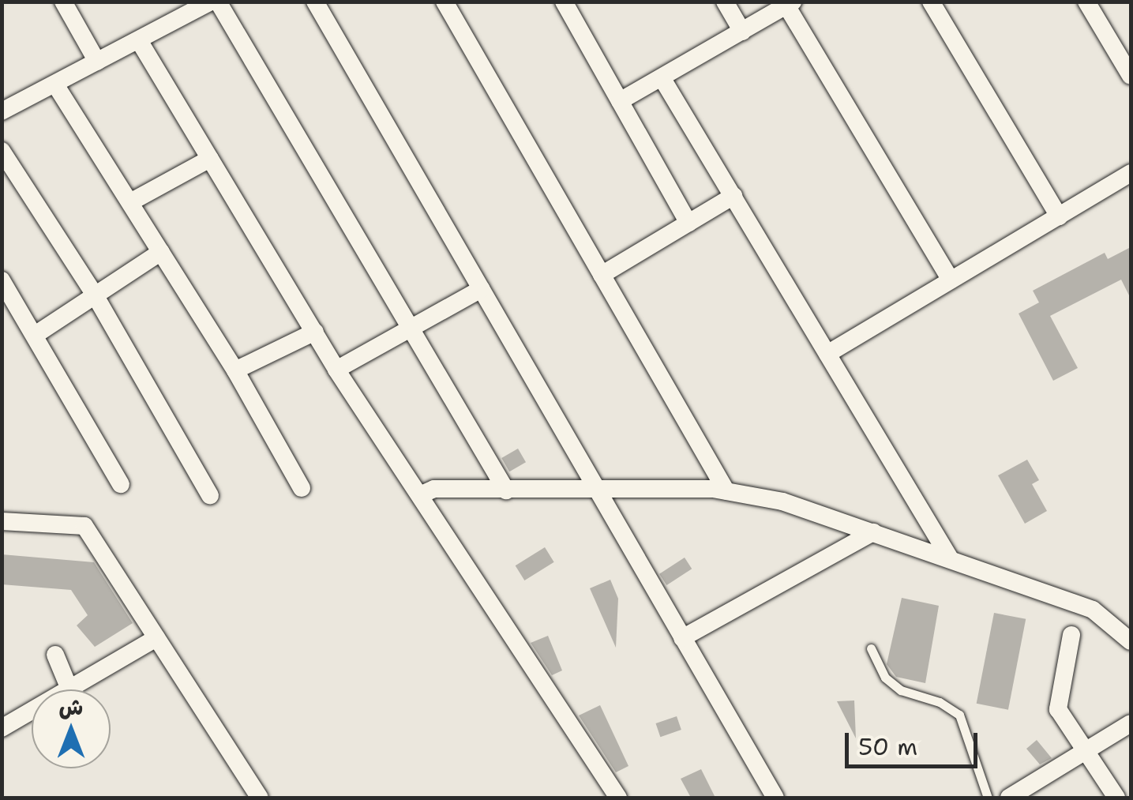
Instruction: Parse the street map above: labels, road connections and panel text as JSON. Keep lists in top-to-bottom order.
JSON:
{
  "scale_bar": "50 m",
  "north": "top"
}
